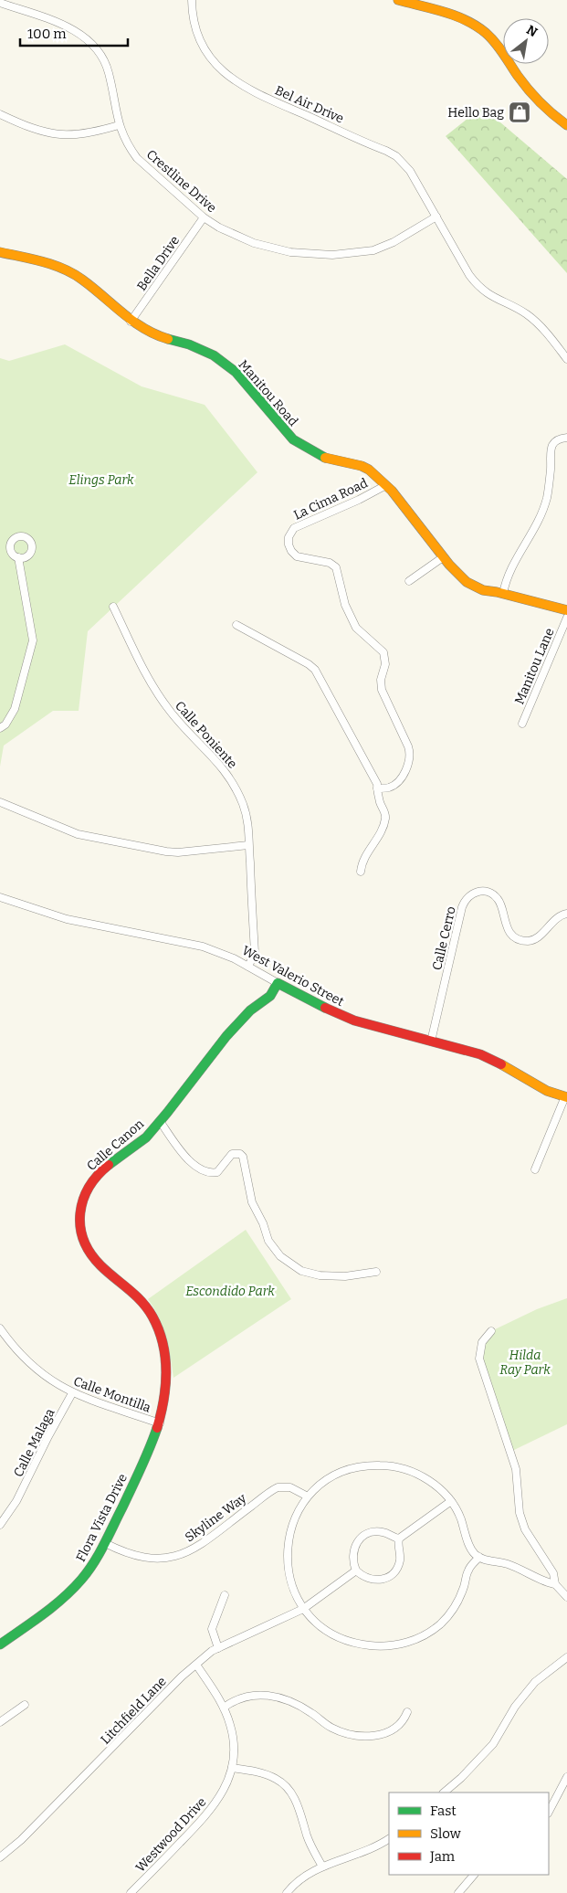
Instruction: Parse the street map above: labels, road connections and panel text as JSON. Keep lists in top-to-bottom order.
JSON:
{
  "streets": {
    "street": [
      "Bel Air Drive",
      "Crestline Drive",
      "Bella Drive",
      "Manitou Road",
      "La Cima Road",
      "Manitou Lane",
      "Calle Poniente",
      "Calle Cerro",
      "West Valerio Street",
      "Calle Canon",
      "Calle Montilla",
      "Calle Malaga",
      "Flora Vista Drive",
      "Skyline Way",
      "Litchfield Lane",
      "Westwood Drive"
    ]
  },
  "crossings": [
    ["Bel Air Drive", "Crestline Drive"],
    ["Crestline Drive", "Bella Drive"],
    ["Bella Drive", "Manitou Road"],
    ["Manitou Road", "La Cima Road"],
    ["Calle Poniente", "West Valerio Street"],
    ["Calle Cerro", "West Valerio Street"],
    ["West Valerio Street", "Calle Canon"],
    ["Calle Canon", "Flora Vista Drive"],
    ["Calle Montilla", "Calle Malaga"],
    ["Calle Montilla", "Flora Vista Drive"],
    ["Flora Vista Drive", "Skyline Way"],
    ["Litchfield Lane", "Westwood Drive"]
  ],
  "parks": ["Elings Park", "Escondido Park", "Hilda Ray Park"],
  "places": {
    "shop": ["Hello Bag"]
  },
  "legend": ["Fast", "Slow", "Jam"],
  "scale_bar": "100 m",
  "north": "top right"
}
